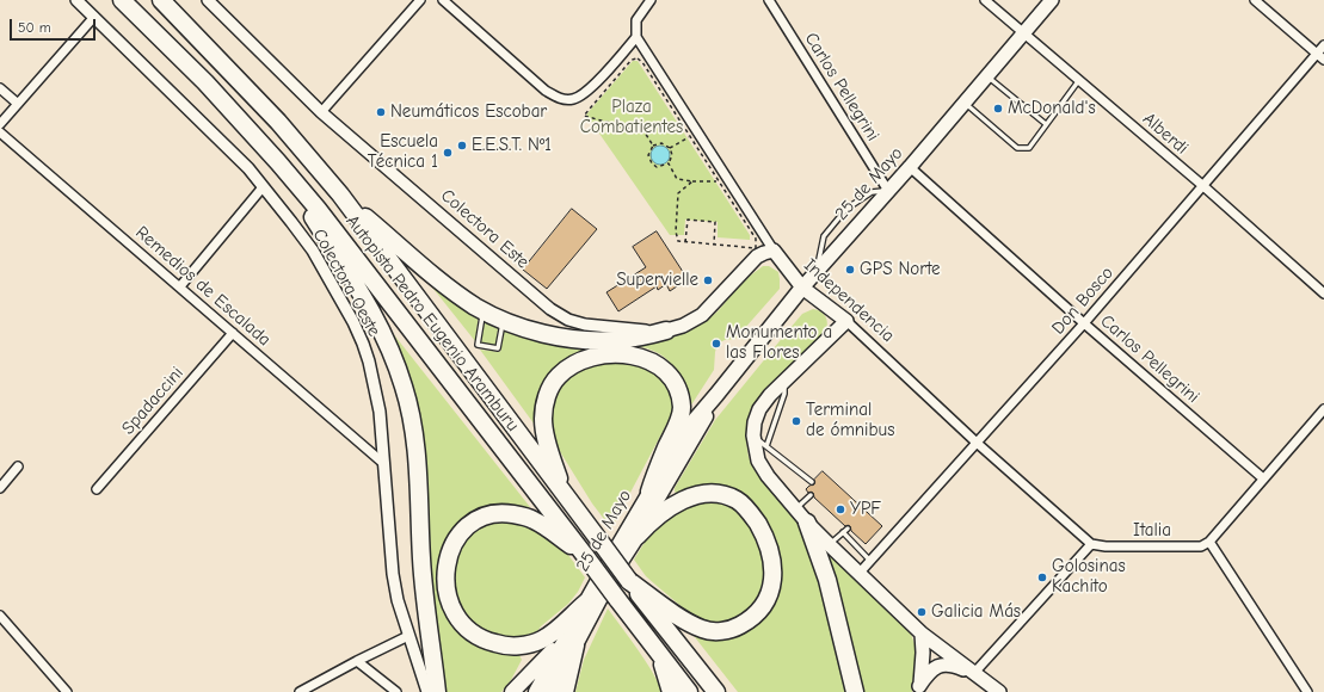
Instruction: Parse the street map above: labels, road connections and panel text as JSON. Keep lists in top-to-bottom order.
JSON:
{
  "streets": {
    "highway": ["Autopista Pedro Eugenio Aramburu"],
    "main road": ["25 de Mayo", "Colectora Este", "Independencia"],
    "street": [
      "Carlos Pellegrini",
      "Alberdi",
      "Colectora Oeste",
      "Remedios de Escalada",
      "Don Bosco",
      "Spadaccini",
      "Italia"
    ]
  },
  "crossings": [
    ["Carlos Pellegrini", "25 de Mayo"],
    ["Carlos Pellegrini", "Don Bosco"],
    ["Alberdi", "25 de Mayo"],
    ["Alberdi", "Don Bosco"],
    ["25 de Mayo", "Independencia"],
    ["Colectora Este", "Independencia"],
    ["Colectora Oeste", "Remedios de Escalada"],
    ["Remedios de Escalada", "Spadaccini"],
    ["Independencia", "Don Bosco"],
    ["Independencia", "Italia"]
  ],
  "parks": ["Plaza Combatientes"],
  "places": [
    "McDonald's",
    "Neumáticos Escobar",
    "E.E.S.T. Nº1",
    "Escuela Técnica 1",
    "GPS Norte",
    "Supervielle",
    "Monumento a las Flores",
    "Terminal de ómnibus",
    "YPF",
    "Golosinas Kachito",
    "Galicia Más"
  ],
  "scale_bar": "50 m"
}
